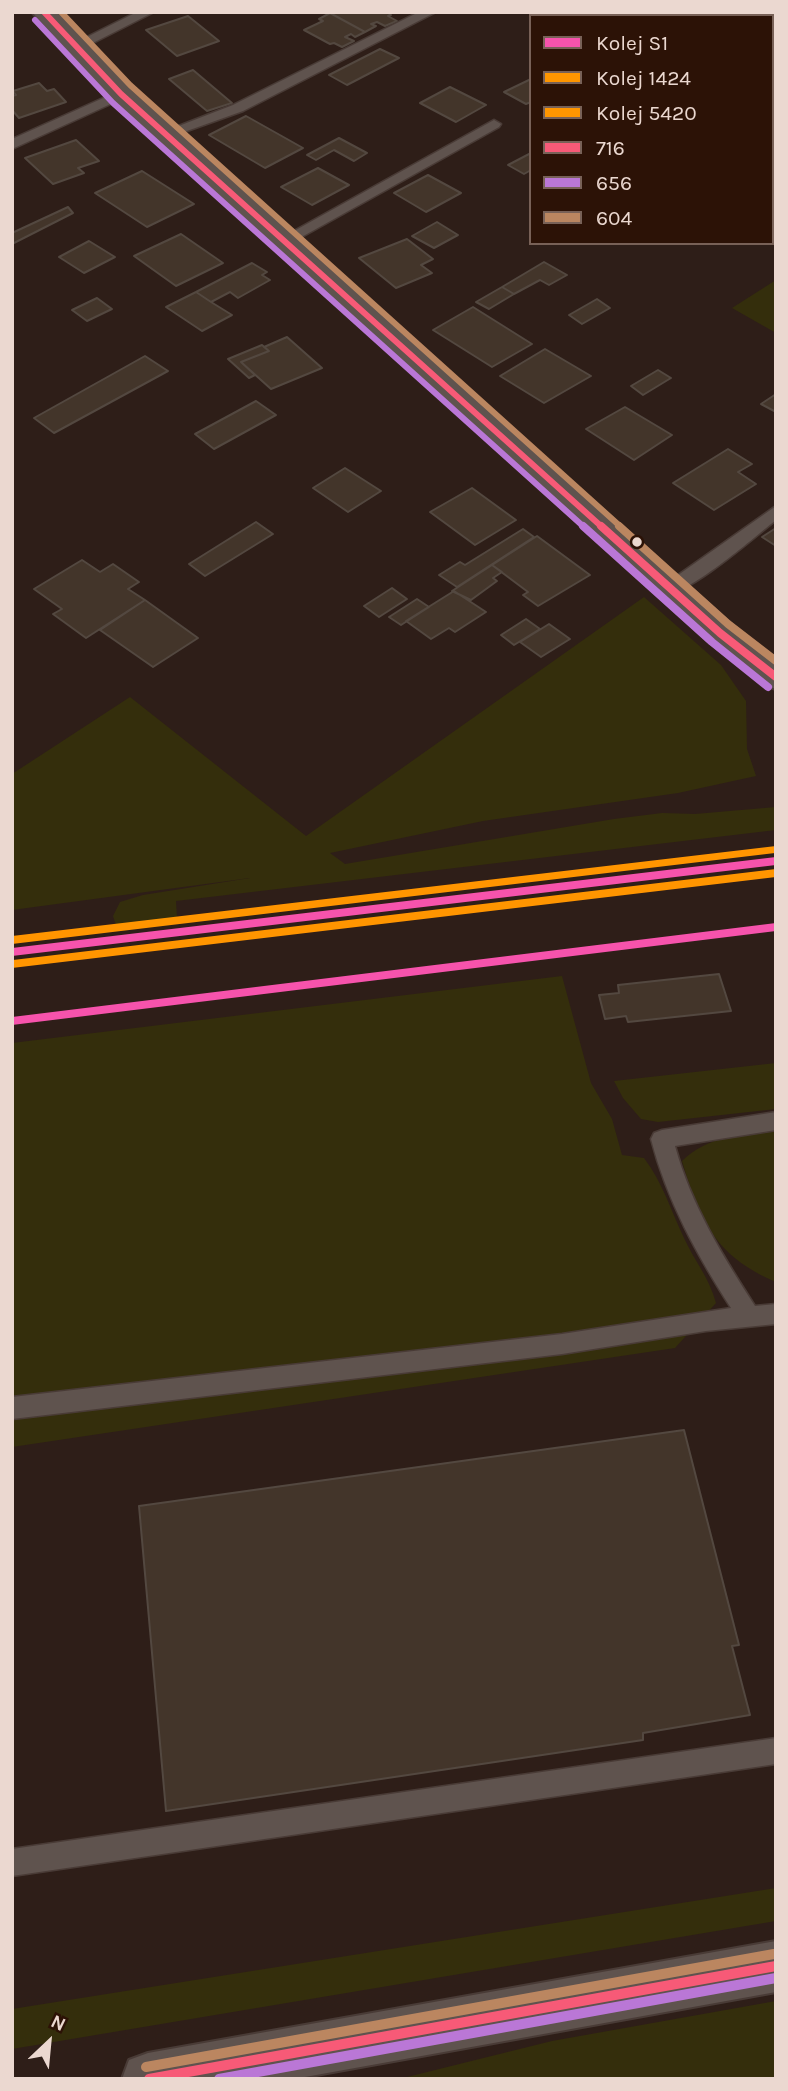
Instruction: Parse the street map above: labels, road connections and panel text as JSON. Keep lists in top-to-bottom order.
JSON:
{
  "lines": [
    "transit line 716",
    "transit line 604",
    "transit line 656",
    "rail line 5420",
    "rail line S1",
    "rail line 1424"
  ],
  "legend": [
    "Kolej S1",
    "Kolej 1424",
    "Kolej 5420",
    "716",
    "656",
    "604"
  ],
  "north": "top right"
}
